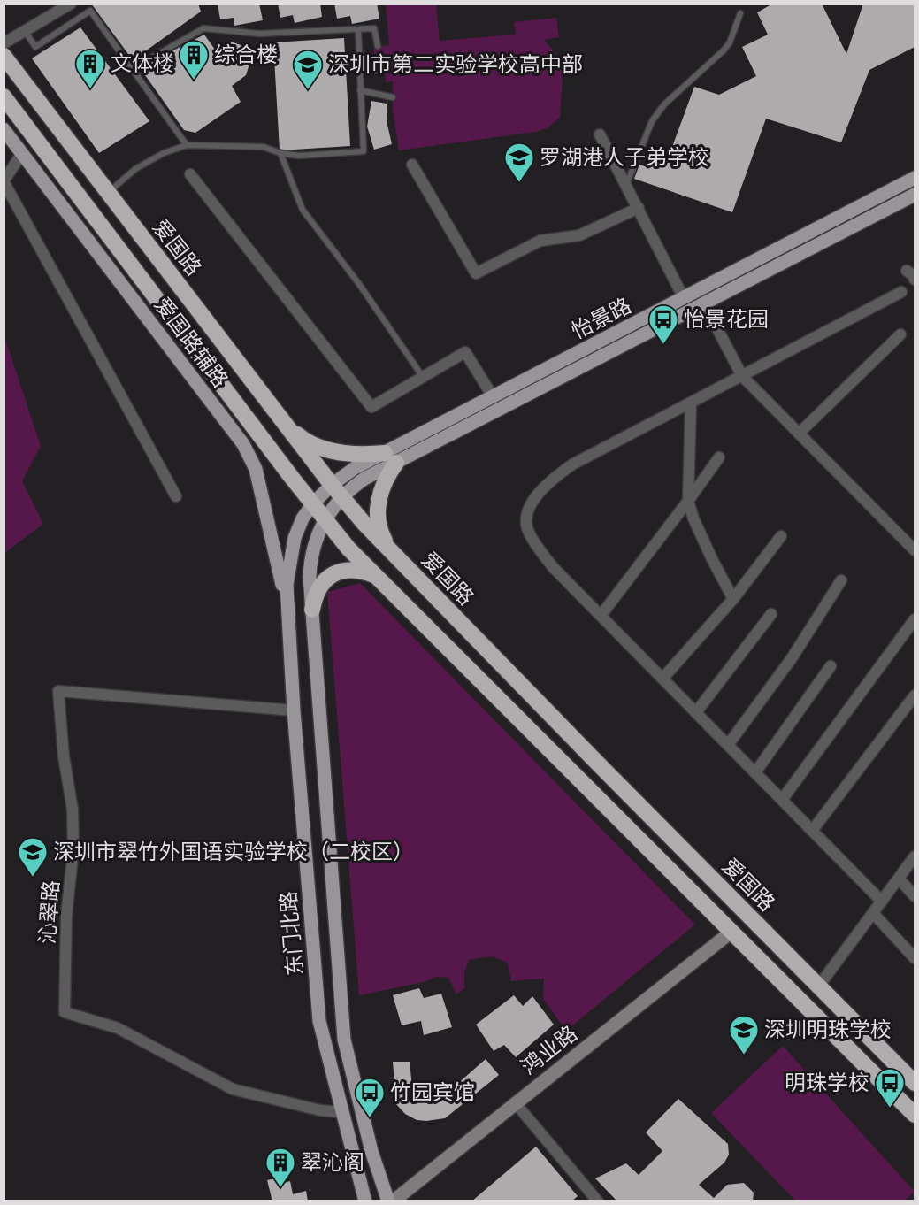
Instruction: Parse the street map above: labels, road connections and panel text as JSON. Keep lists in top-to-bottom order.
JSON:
{
  "streets": {
    "highway": ["爱国路"],
    "main road": ["怡景路", "爱国路辅路", "东门北路"],
    "street": ["沁翠路", "鸿业路"]
  },
  "crossings": [
    ["爱国路", "怡景路"],
    ["怡景路", "东门北路"],
    ["爱国路辅路", "东门北路"],
    ["沁翠路", "东门北路"]
  ],
  "places": {
    "building": ["综合楼", "文体楼", "翠沁阁"],
    "school or university": [
      "深圳市第二实验学校高中部",
      "罗湖港人子弟学校",
      "深圳市翠竹外国语实验学校（二校区）",
      "深圳明珠学校"
    ],
    "bus stop": ["怡景花园", "明珠学校", "竹园宾馆"]
  }
}
